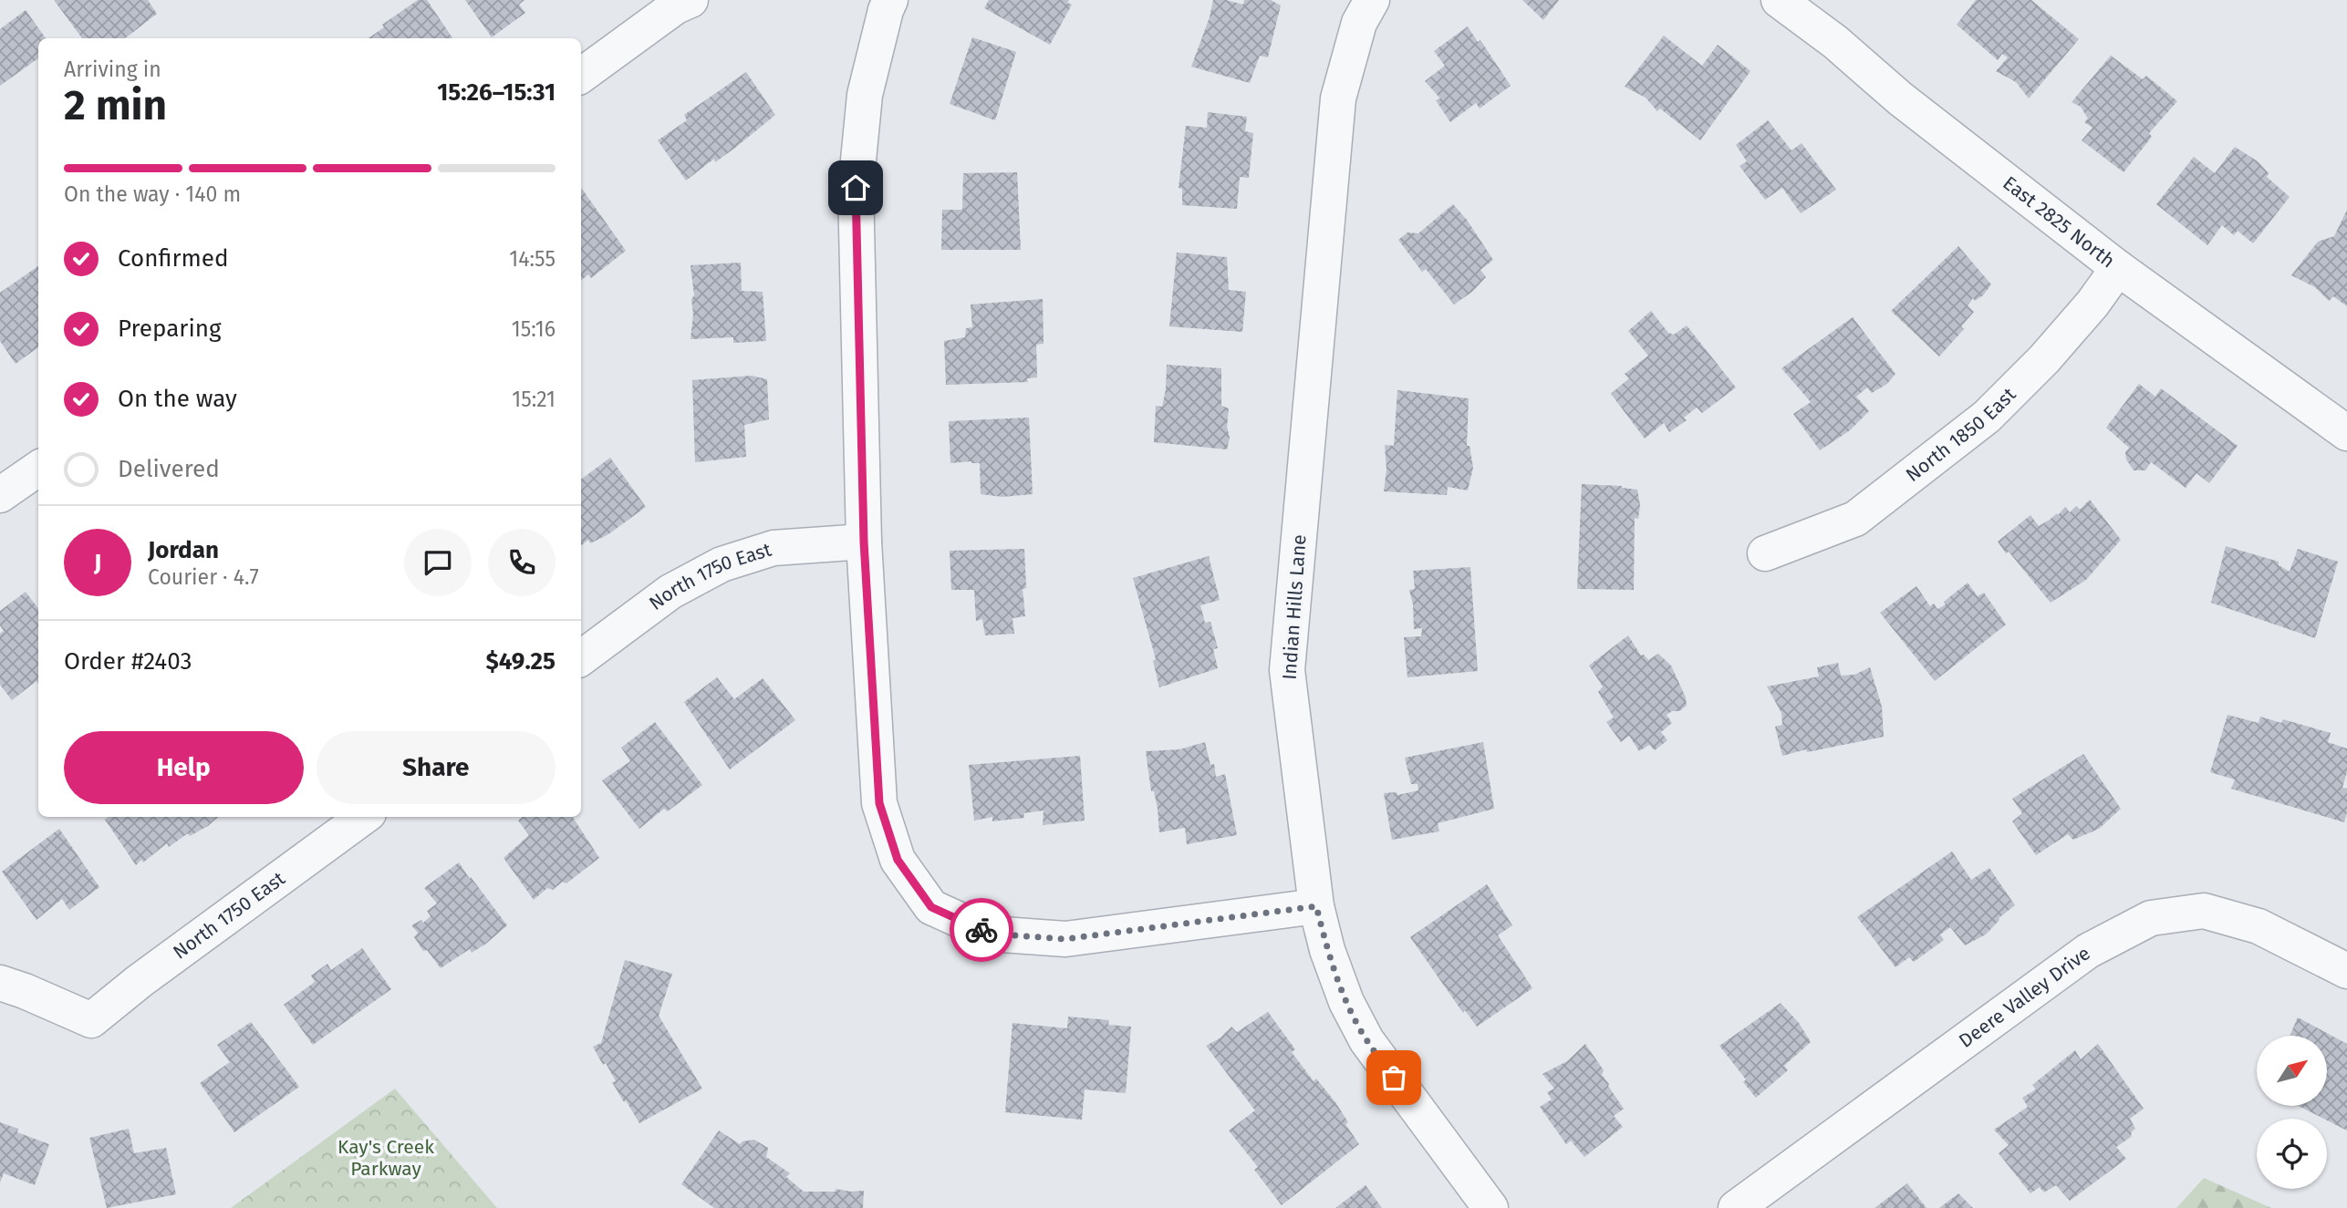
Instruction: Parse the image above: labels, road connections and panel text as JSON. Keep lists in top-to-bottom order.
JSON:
{
  "streets": {
    "street": [
      "East 2825 North",
      "North 1850 East",
      "North 1750 East",
      "Indian Hills Lane",
      "Deere Valley Drive"
    ]
  },
  "crossings": [
    ["East 2825 North", "North 1850 East"]
  ],
  "parks": ["Kay's Creek Parkway"],
  "north": "top right",
  "page": {
    "heading": ["2 min", "Arriving in", "15:26–15:31"],
    "panel": [
      "Jordan",
      "Courier · 4.7",
      "Order #2403",
      "$49.25"
    ],
    "bar": "On the way · 140 m",
    "list": [
      ["Confirmed", "14:55"],
      ["Preparing", "15:16"],
      ["On the way", "15:21"],
      "Delivered"
    ],
    "round": "J",
    "buttons": ["Help", "Share"]
  }
}
